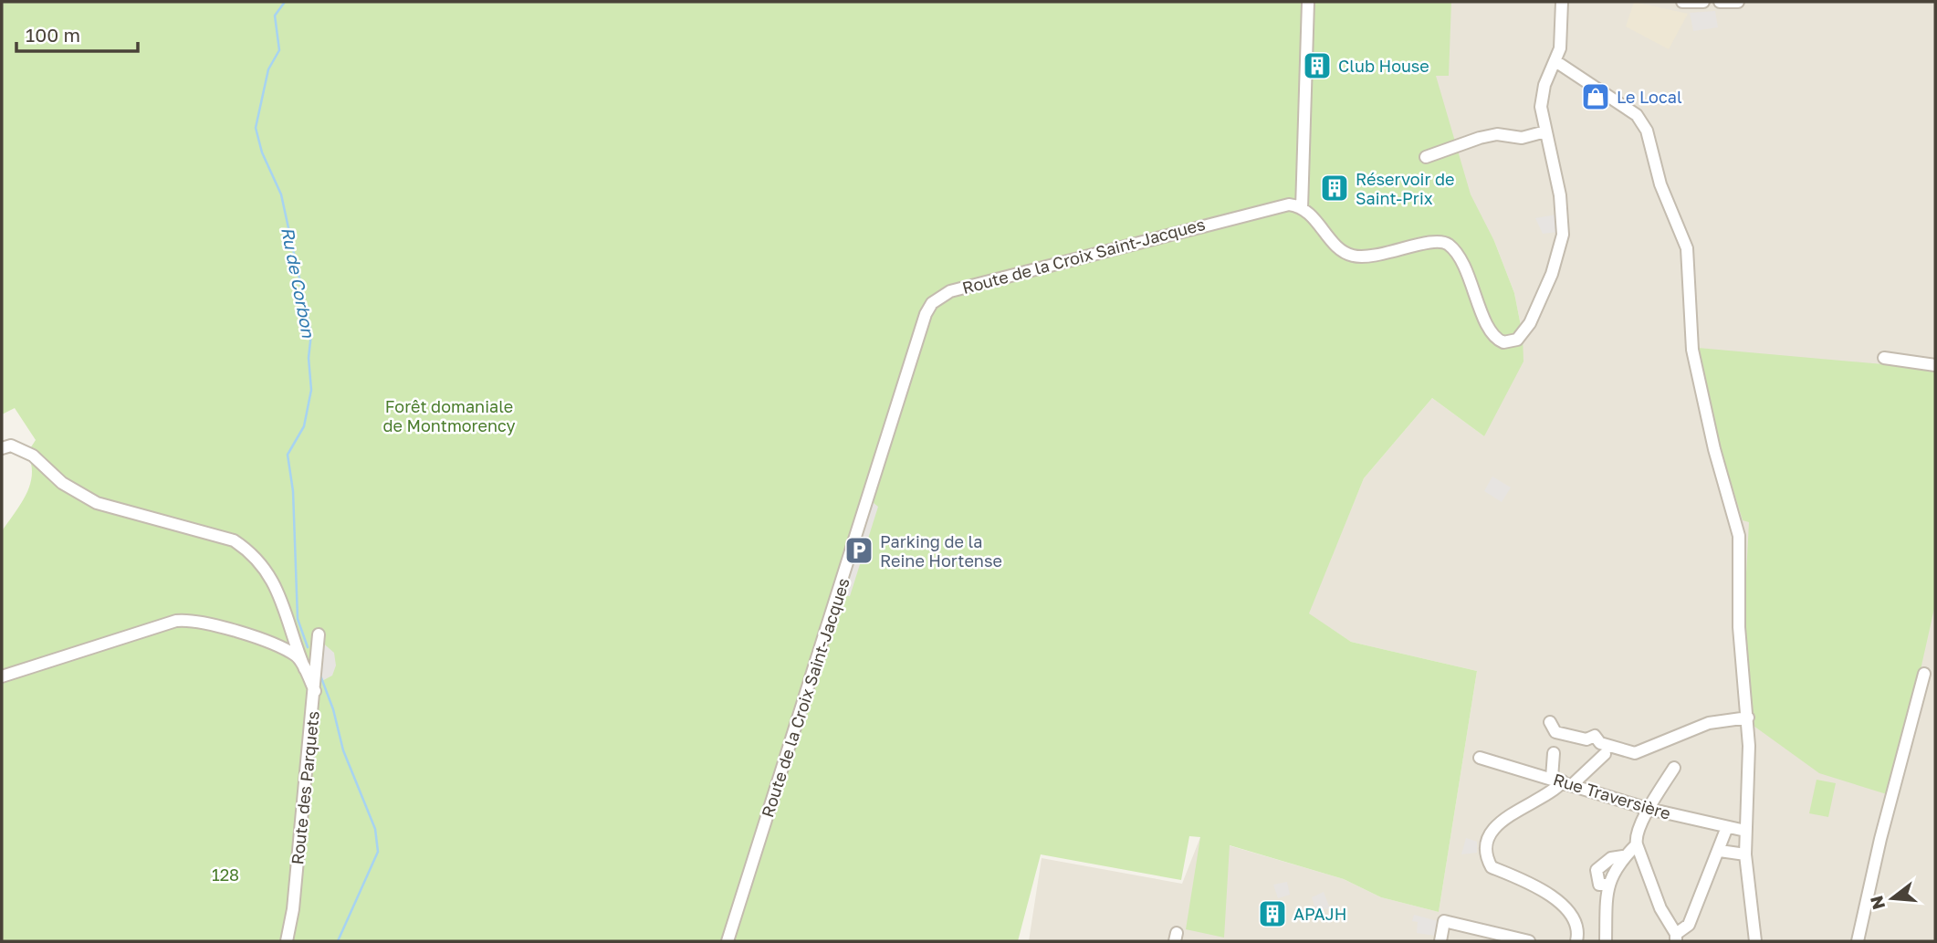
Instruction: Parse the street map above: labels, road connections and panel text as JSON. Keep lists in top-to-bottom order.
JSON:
{
  "streets": {
    "street": ["Route de la Croix Saint-Jacques", "Route des Parquets", "Rue Traversière"]
  },
  "water": ["Ru de Corbon"],
  "parks": ["Forêt domaniale de Montmorency", "128"],
  "places": {
    "building": ["Club House", "Réservoir de Saint-Prix", "APAJH"],
    "shop": ["Le Local"],
    "parking": ["Parking de la Reine Hortense"]
  },
  "scale_bar": "100 m",
  "north": "left"
}
